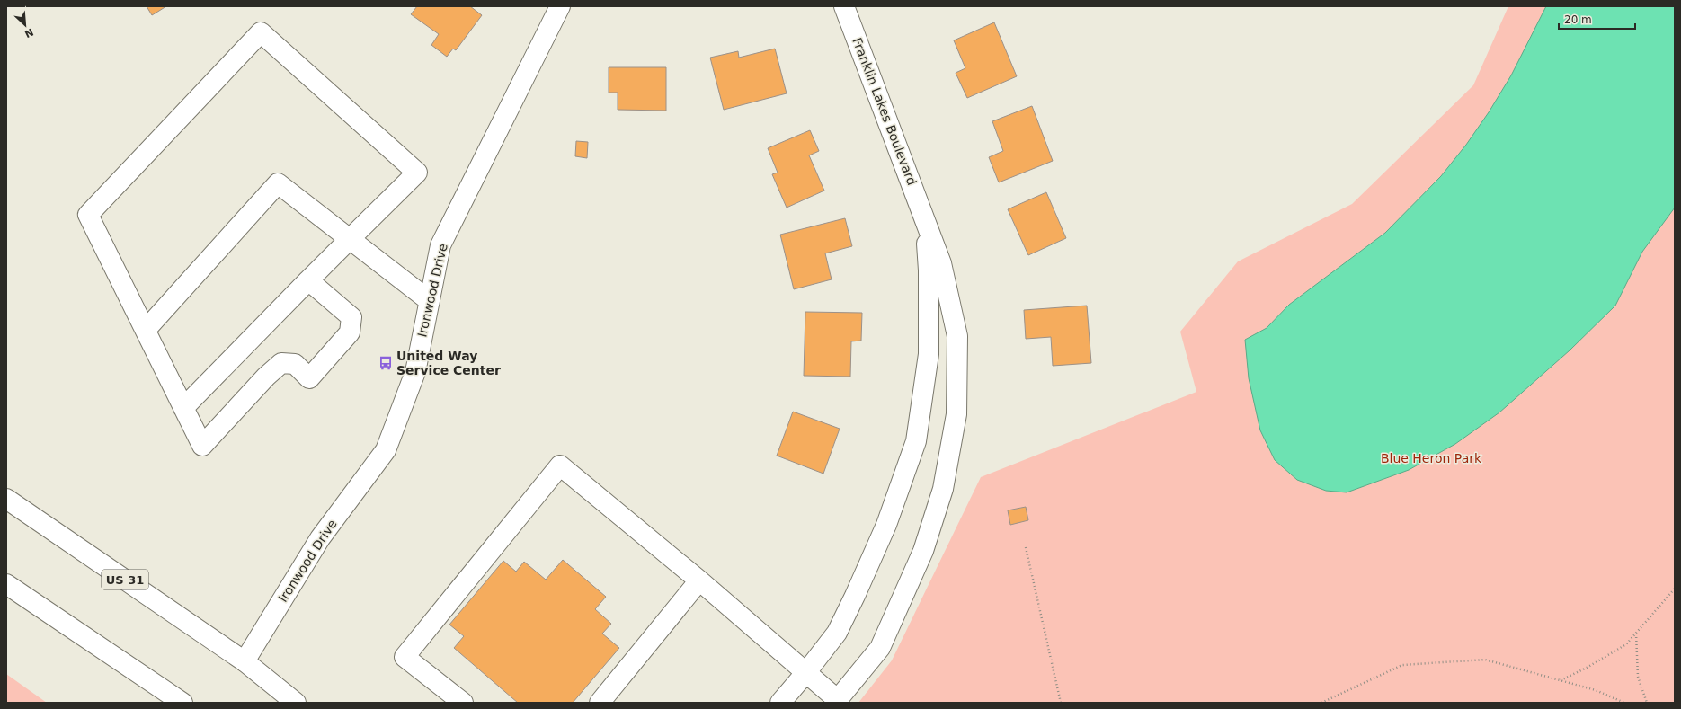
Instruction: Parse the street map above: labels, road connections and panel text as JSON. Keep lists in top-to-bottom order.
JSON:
{
  "streets": {
    "street": ["Franklin Lakes Boulevard", "Ironwood Drive", "US 31"]
  },
  "crossings": [
    ["Ironwood Drive", "US 31"]
  ],
  "parks": ["Blue Heron Park"],
  "places": {
    "bus stop": ["United Way Service Center"]
  },
  "scale_bar": "20 m",
  "north": "bottom right"
}
